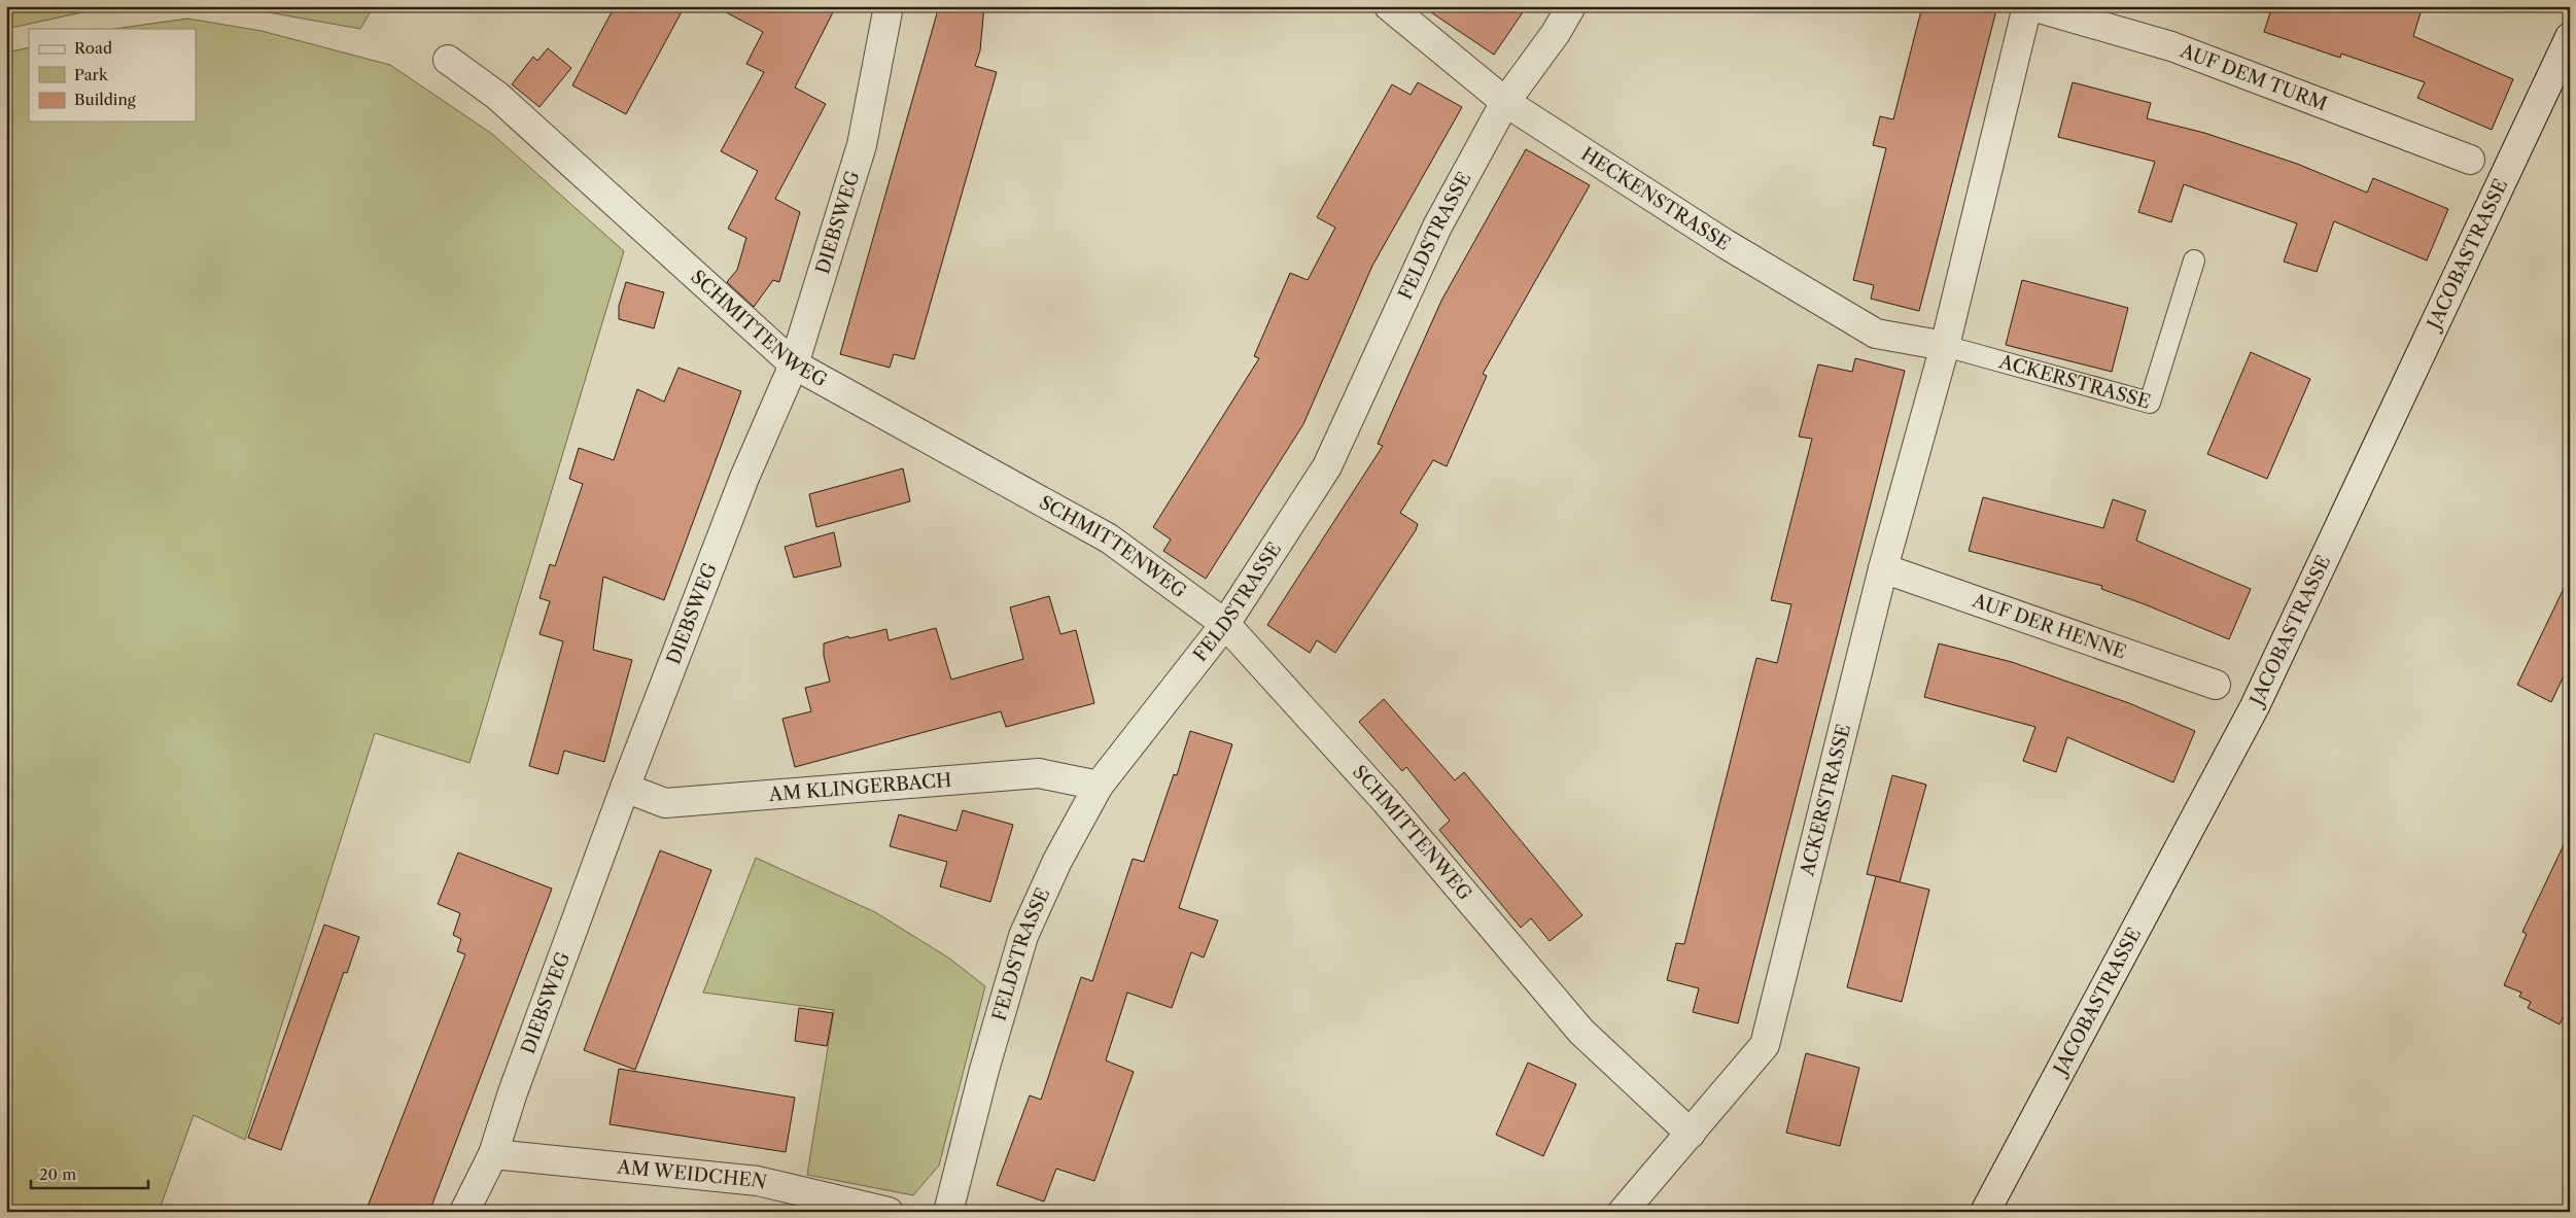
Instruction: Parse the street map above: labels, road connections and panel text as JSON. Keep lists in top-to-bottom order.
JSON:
{
  "streets": {
    "street": [
      "AUF DEM TURM",
      "HECKENSTRASSE",
      "DIEBSWEG",
      "FELDSTRASSE",
      "JACOBASTRASSE",
      "SCHMITTENWEG",
      "ACKERSTRASSE",
      "AUF DER HENNE",
      "AM KLINGERBACH",
      "AM WEIDCHEN"
    ]
  },
  "crossings": [
    ["HECKENSTRASSE", "FELDSTRASSE"],
    ["HECKENSTRASSE", "ACKERSTRASSE"],
    ["DIEBSWEG", "SCHMITTENWEG"],
    ["DIEBSWEG", "AM KLINGERBACH"],
    ["DIEBSWEG", "AM WEIDCHEN"],
    ["FELDSTRASSE", "SCHMITTENWEG"],
    ["FELDSTRASSE", "AM KLINGERBACH"],
    ["SCHMITTENWEG", "ACKERSTRASSE"],
    ["ACKERSTRASSE", "AUF DER HENNE"]
  ],
  "legend": ["Road", "Park", "Building"],
  "scale_bar": "20 m"
}
